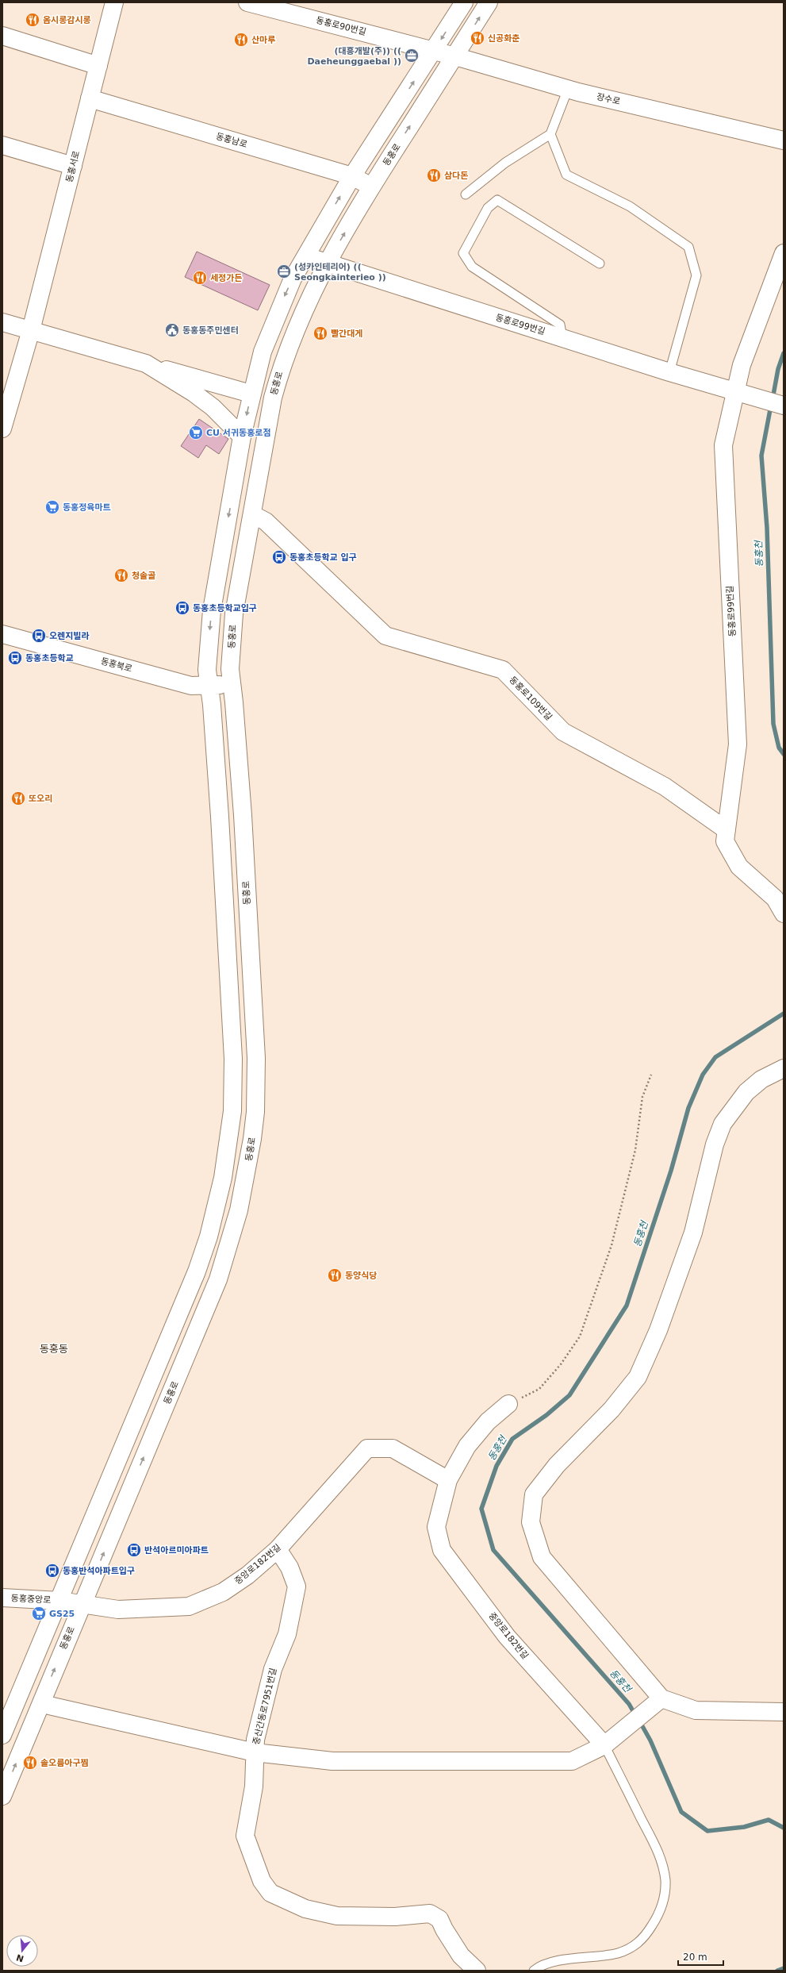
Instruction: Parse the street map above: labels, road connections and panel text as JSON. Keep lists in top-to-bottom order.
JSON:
{
  "streets": {
    "street": [
      "동홍로90번길",
      "장수로",
      "동홍남로",
      "동홍로",
      "동홍서로",
      "동홍로99번길",
      "동홍북로",
      "동홍로109번길",
      "중앙로182번길",
      "동홍중앙로",
      "중산간동로7951번길"
    ]
  },
  "crossings": [
    ["동홍로90번길", "장수로"],
    ["장수로", "동홍로"],
    ["동홍남로", "동홍로"],
    ["동홍남로", "동홍서로"],
    ["동홍로", "동홍로99번길"],
    ["동홍로", "동홍북로"],
    ["동홍로", "동홍로109번길"],
    ["동홍로", "중앙로182번길"],
    ["동홍로99번길", "동홍로109번길"],
    ["중앙로182번길", "동홍중앙로"],
    ["중앙로182번길", "중산간동로7951번길"]
  ],
  "districts": ["동홍동"],
  "water": ["동홍천"],
  "places": {
    "restaurant": [
      "옴시롱감시롱",
      "신공화춘",
      "산마루",
      "삼다돈",
      "세정가든",
      "빨간대게",
      "청솔골",
      "또오리",
      "동양식당",
      "솔오름아구찜"
    ],
    "office": ["(대흥개발(주)) (( Daeheunggaebal ))", "(성카인테리어) (( Seongkainterieo ))"],
    "public building": ["동홍동주민센터"],
    "supermarket": ["CU 서귀동홍로점", "동홍정육마트", "GS25"],
    "bus stop": [
      "동홍초등학교 입구",
      "동홍초등학교입구",
      "오렌지빌라",
      "동홍초등학교",
      "반석아르미아파트",
      "동홍반석아파트입구"
    ]
  },
  "scale_bar": "20 m",
  "north": "bottom"
}
